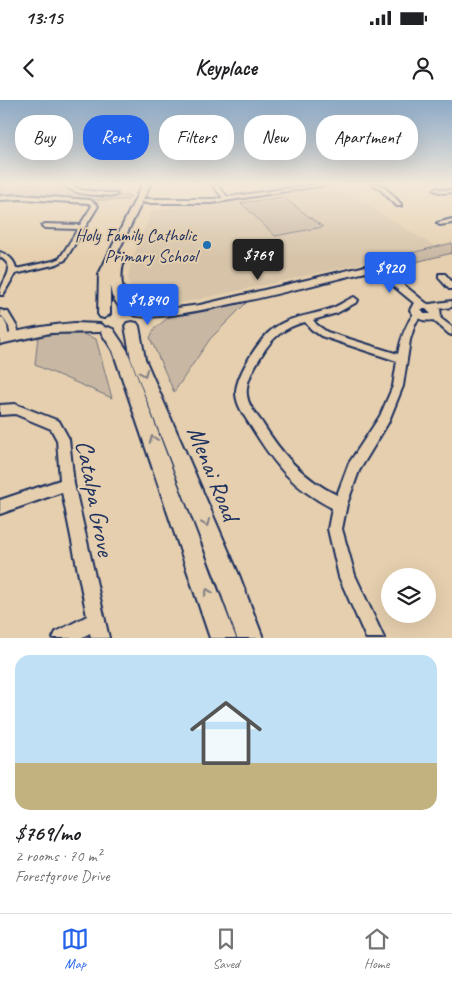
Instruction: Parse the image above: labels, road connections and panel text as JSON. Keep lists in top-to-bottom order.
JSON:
{
  "streets": {
    "main road": ["Menai Road"],
    "street": ["Catalpa Grove"]
  },
  "places": ["Holy Family Catholic Primary School"],
  "page": {
    "status": "13:15",
    "header": "Keyplace",
    "chip": [
      "Buy",
      "Rent",
      "Filters",
      "New",
      "Apartment"
    ],
    "price": ["$769", "$920", "$1,840"],
    "list": [
      {
        "name": "$769/mo",
        "note": "2 rooms · 70 m² · Forestgrove Drive"
      }
    ],
    "tabs": ["Map", "Saved", "Home"]
  }
}
